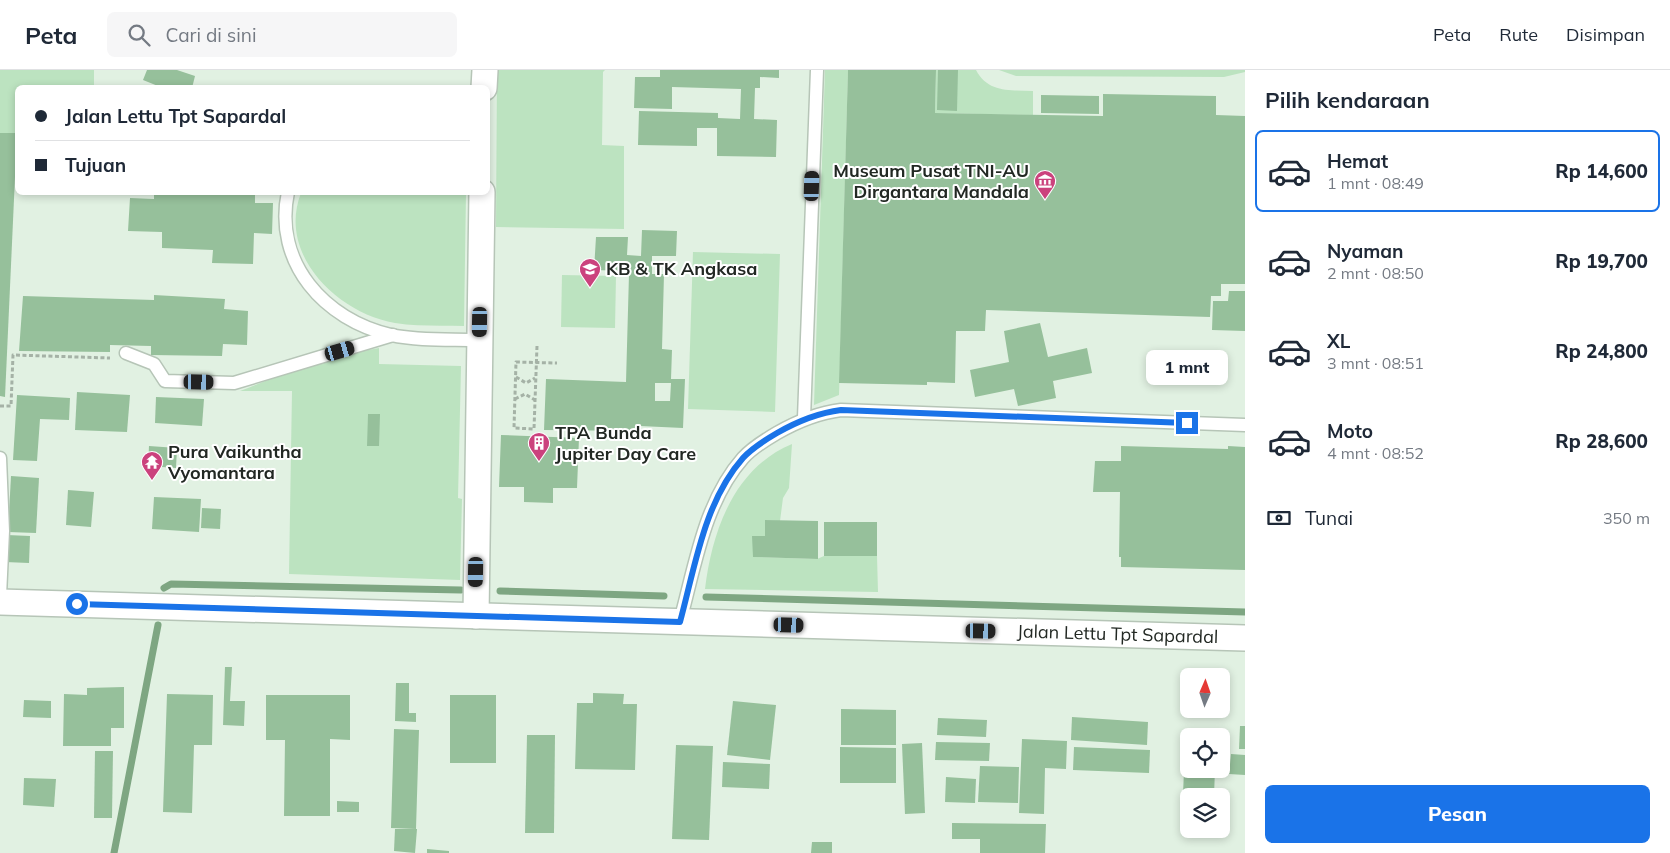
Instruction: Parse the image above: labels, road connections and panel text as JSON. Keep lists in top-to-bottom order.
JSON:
{
  "streets": {
    "street": ["Jalan Lettu Tpt Sapardal"]
  },
  "places": {
    "museum": ["Museum Pusat TNI-AU Dirgantara Mandala"],
    "school or university": ["KB & TK Angkasa"],
    "building": ["TPA Bunda Jupiter Day Care"],
    "temple": ["Pura Vaikuntha Vyomantara"]
  },
  "north": "top",
  "page": {
    "header": "Peta",
    "search": "Cari di sini",
    "nav": ["Peta", "Rute", "Disimpan"],
    "heading": "Pilih kendaraan",
    "banner": ["Jalan Lettu Tpt Sapardal", "Tujuan"],
    "list": [
      {
        "name": "Hemat",
        "note": "1 mnt · 08:49",
        "value": "Rp 14,600"
      },
      {
        "name": "Nyaman",
        "note": "2 mnt · 08:50",
        "value": "Rp 19,700"
      },
      {
        "name": "XL",
        "note": "3 mnt · 08:51",
        "value": "Rp 24,800"
      },
      {
        "name": "Moto",
        "note": "4 mnt · 08:52",
        "value": "Rp 28,600"
      }
    ],
    "bubble": "1 mnt",
    "pay": ["Tunai", "350 m"],
    "buttons": "Pesan"
  }
}
